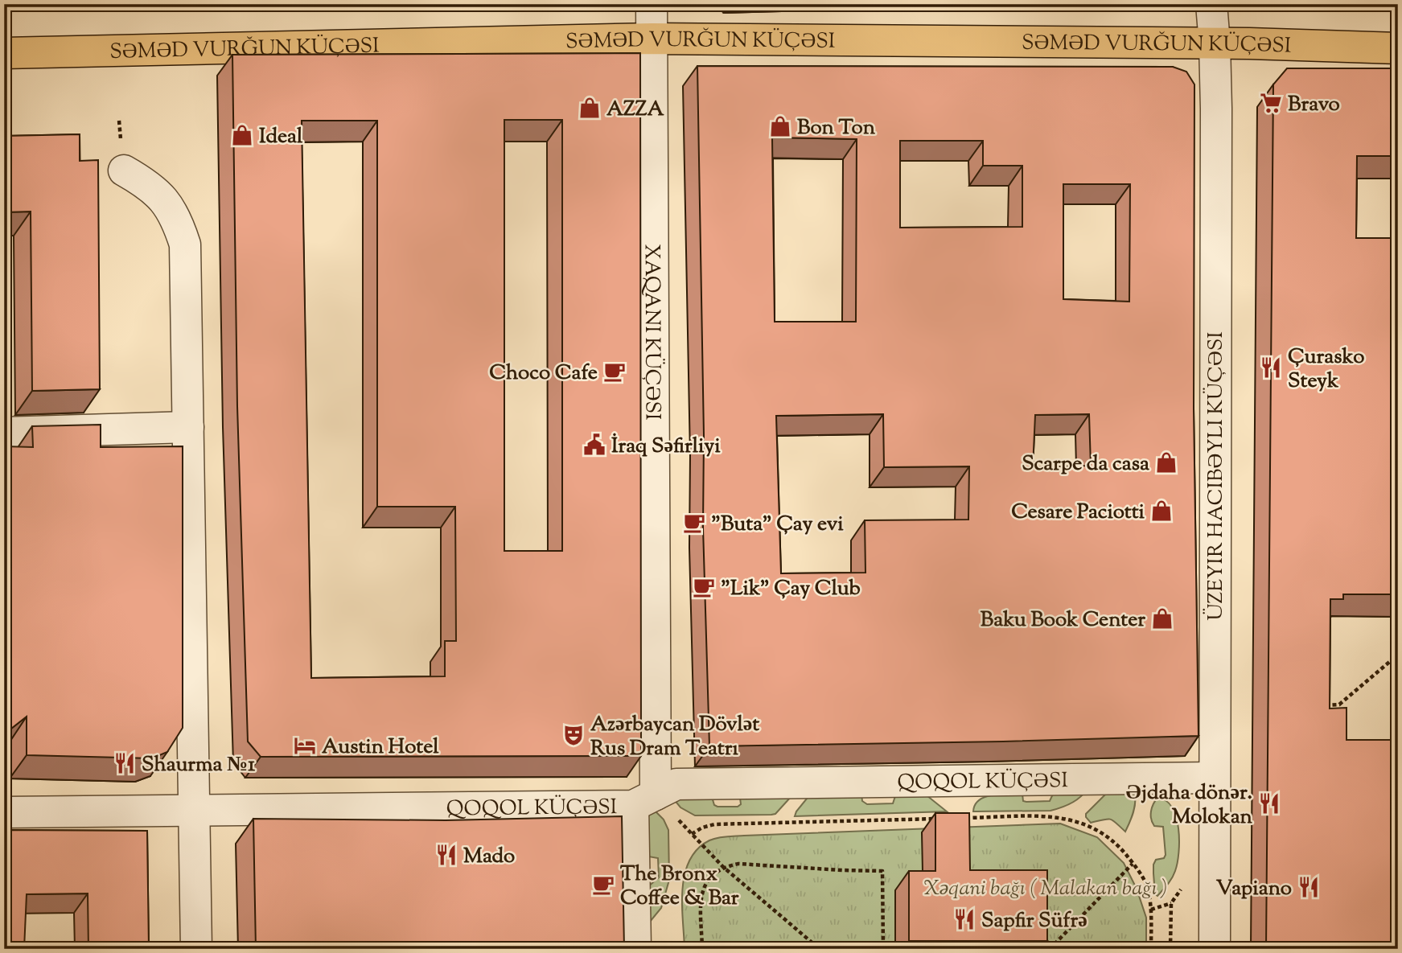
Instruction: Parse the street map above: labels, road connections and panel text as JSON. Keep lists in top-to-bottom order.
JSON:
{
  "streets": {
    "main road": ["SƏMƏD VURĞUN KÜÇƏSI"],
    "street": ["XAQANI KÜÇƏSI", "QOQOL KÜÇƏSI"]
  },
  "crossings": [
    ["SƏMƏD VURĞUN KÜÇƏSI", "XAQANI KÜÇƏSI"],
    ["XAQANI KÜÇƏSI", "QOQOL KÜÇƏSI"]
  ],
  "parks": ["Xəqani bağı ( Malakan bağı )"],
  "places": {
    "supermarket": ["Bravo"],
    "shop": [
      "AZZA",
      "Bon Ton",
      "Ideal",
      "Scarpe da casa",
      "Cesare Paciotti",
      "Baku Book Center"
    ],
    "restaurant": [
      "Çurasko Steyk",
      "Shaurma №1",
      "Əjdaha dönər. Molokan",
      "Mado",
      "Vapiano",
      "Sapfir Süfrə"
    ],
    "cafe": [
      "Choco Cafe",
      "\"Buta\" Çay evi",
      "\"Lik\" Çay Club",
      "The Bronx Coffee & Bar"
    ],
    "public building": ["İraq Səfirliyi"],
    "theatre": ["Azərbaycan Dövlət Rus Dram Teatrı"],
    "hotel": ["Austin Hotel"]
  }
}
